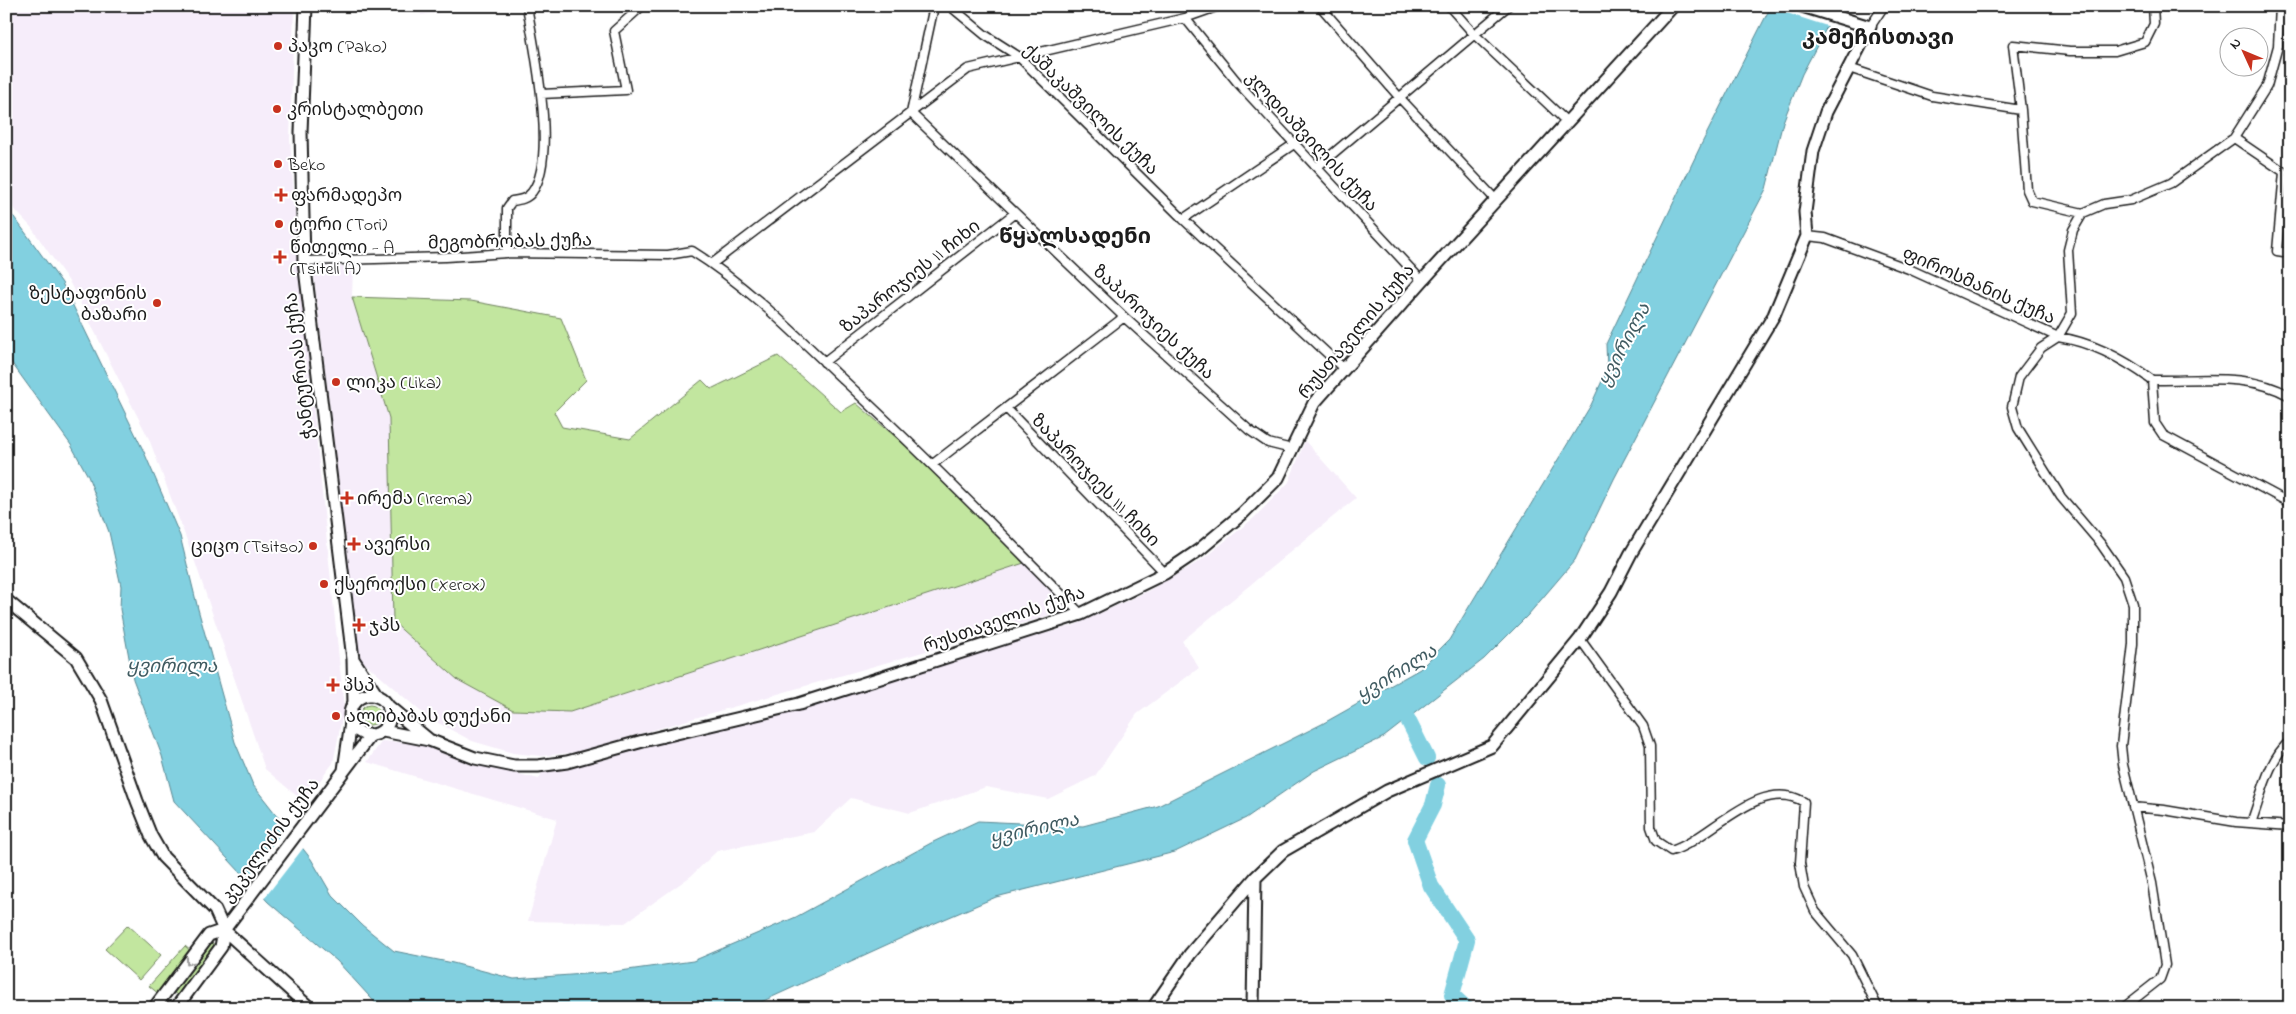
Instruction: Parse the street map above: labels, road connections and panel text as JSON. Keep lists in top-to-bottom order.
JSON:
{
  "streets": {
    "street": [
      "ქაშაკაშვილის ქუჩა",
      "კლდიაშვილის ქუჩა",
      "მეგობრობას ქუჩა",
      "ზაპაროჯიეს II ჩიხი",
      "ფიროსმანის ქუჩა",
      "ზაპაროჯიეს ქუჩა",
      "რუსთაველის ქუჩა",
      "ჭანტურიას ქუჩა",
      "ზაპაროჯიეს III ჩიხი",
      "კეკელიძის ქუჩა"
    ]
  },
  "crossings": [
    ["ქაშაკაშვილის ქუჩა", "რუსთაველის ქუჩა"],
    ["კლდიაშვილის ქუჩა", "რუსთაველის ქუჩა"],
    ["მეგობრობას ქუჩა", "ჭანტურიას ქუჩა"],
    ["ზაპაროჯიეს II ჩიხი", "ზაპაროჯიეს ქუჩა"],
    ["ზაპაროჯიეს ქუჩა", "რუსთაველის ქუჩა"],
    ["ზაპაროჯიეს ქუჩა", "ზაპაროჯიეს III ჩიხი"],
    ["რუსთაველის ქუჩა", "ჭანტურიას ქუჩა"],
    ["რუსთაველის ქუჩა", "ზაპაროჯიეს III ჩიხი"],
    ["რუსთაველის ქუჩა", "კეკელიძის ქუჩა"],
    ["ჭანტურიას ქუჩა", "კეკელიძის ქუჩა"]
  ],
  "districts": ["კამეჩისთავი", "წყალსადენი"],
  "water": ["ყვირილა"],
  "places": {
    "other": [
      "პაკო (Pako)",
      "კრისტალბეთი",
      "Beko",
      "ტორი (Tori)",
      "ზესტაფონის ბაზარი",
      "ლიკა (Lika)",
      "ციცო (Tsitso)",
      "ქსეროქსი (Xerox)",
      "ალიბაბას დუქანი"
    ],
    "health": [
      "ფარმადეპო",
      "წითელი - A (Tsiteli A)",
      "ირემა (Irema)",
      "ავერსი",
      "ჯპს",
      "პსპ"
    ]
  },
  "north": "top left"
}
